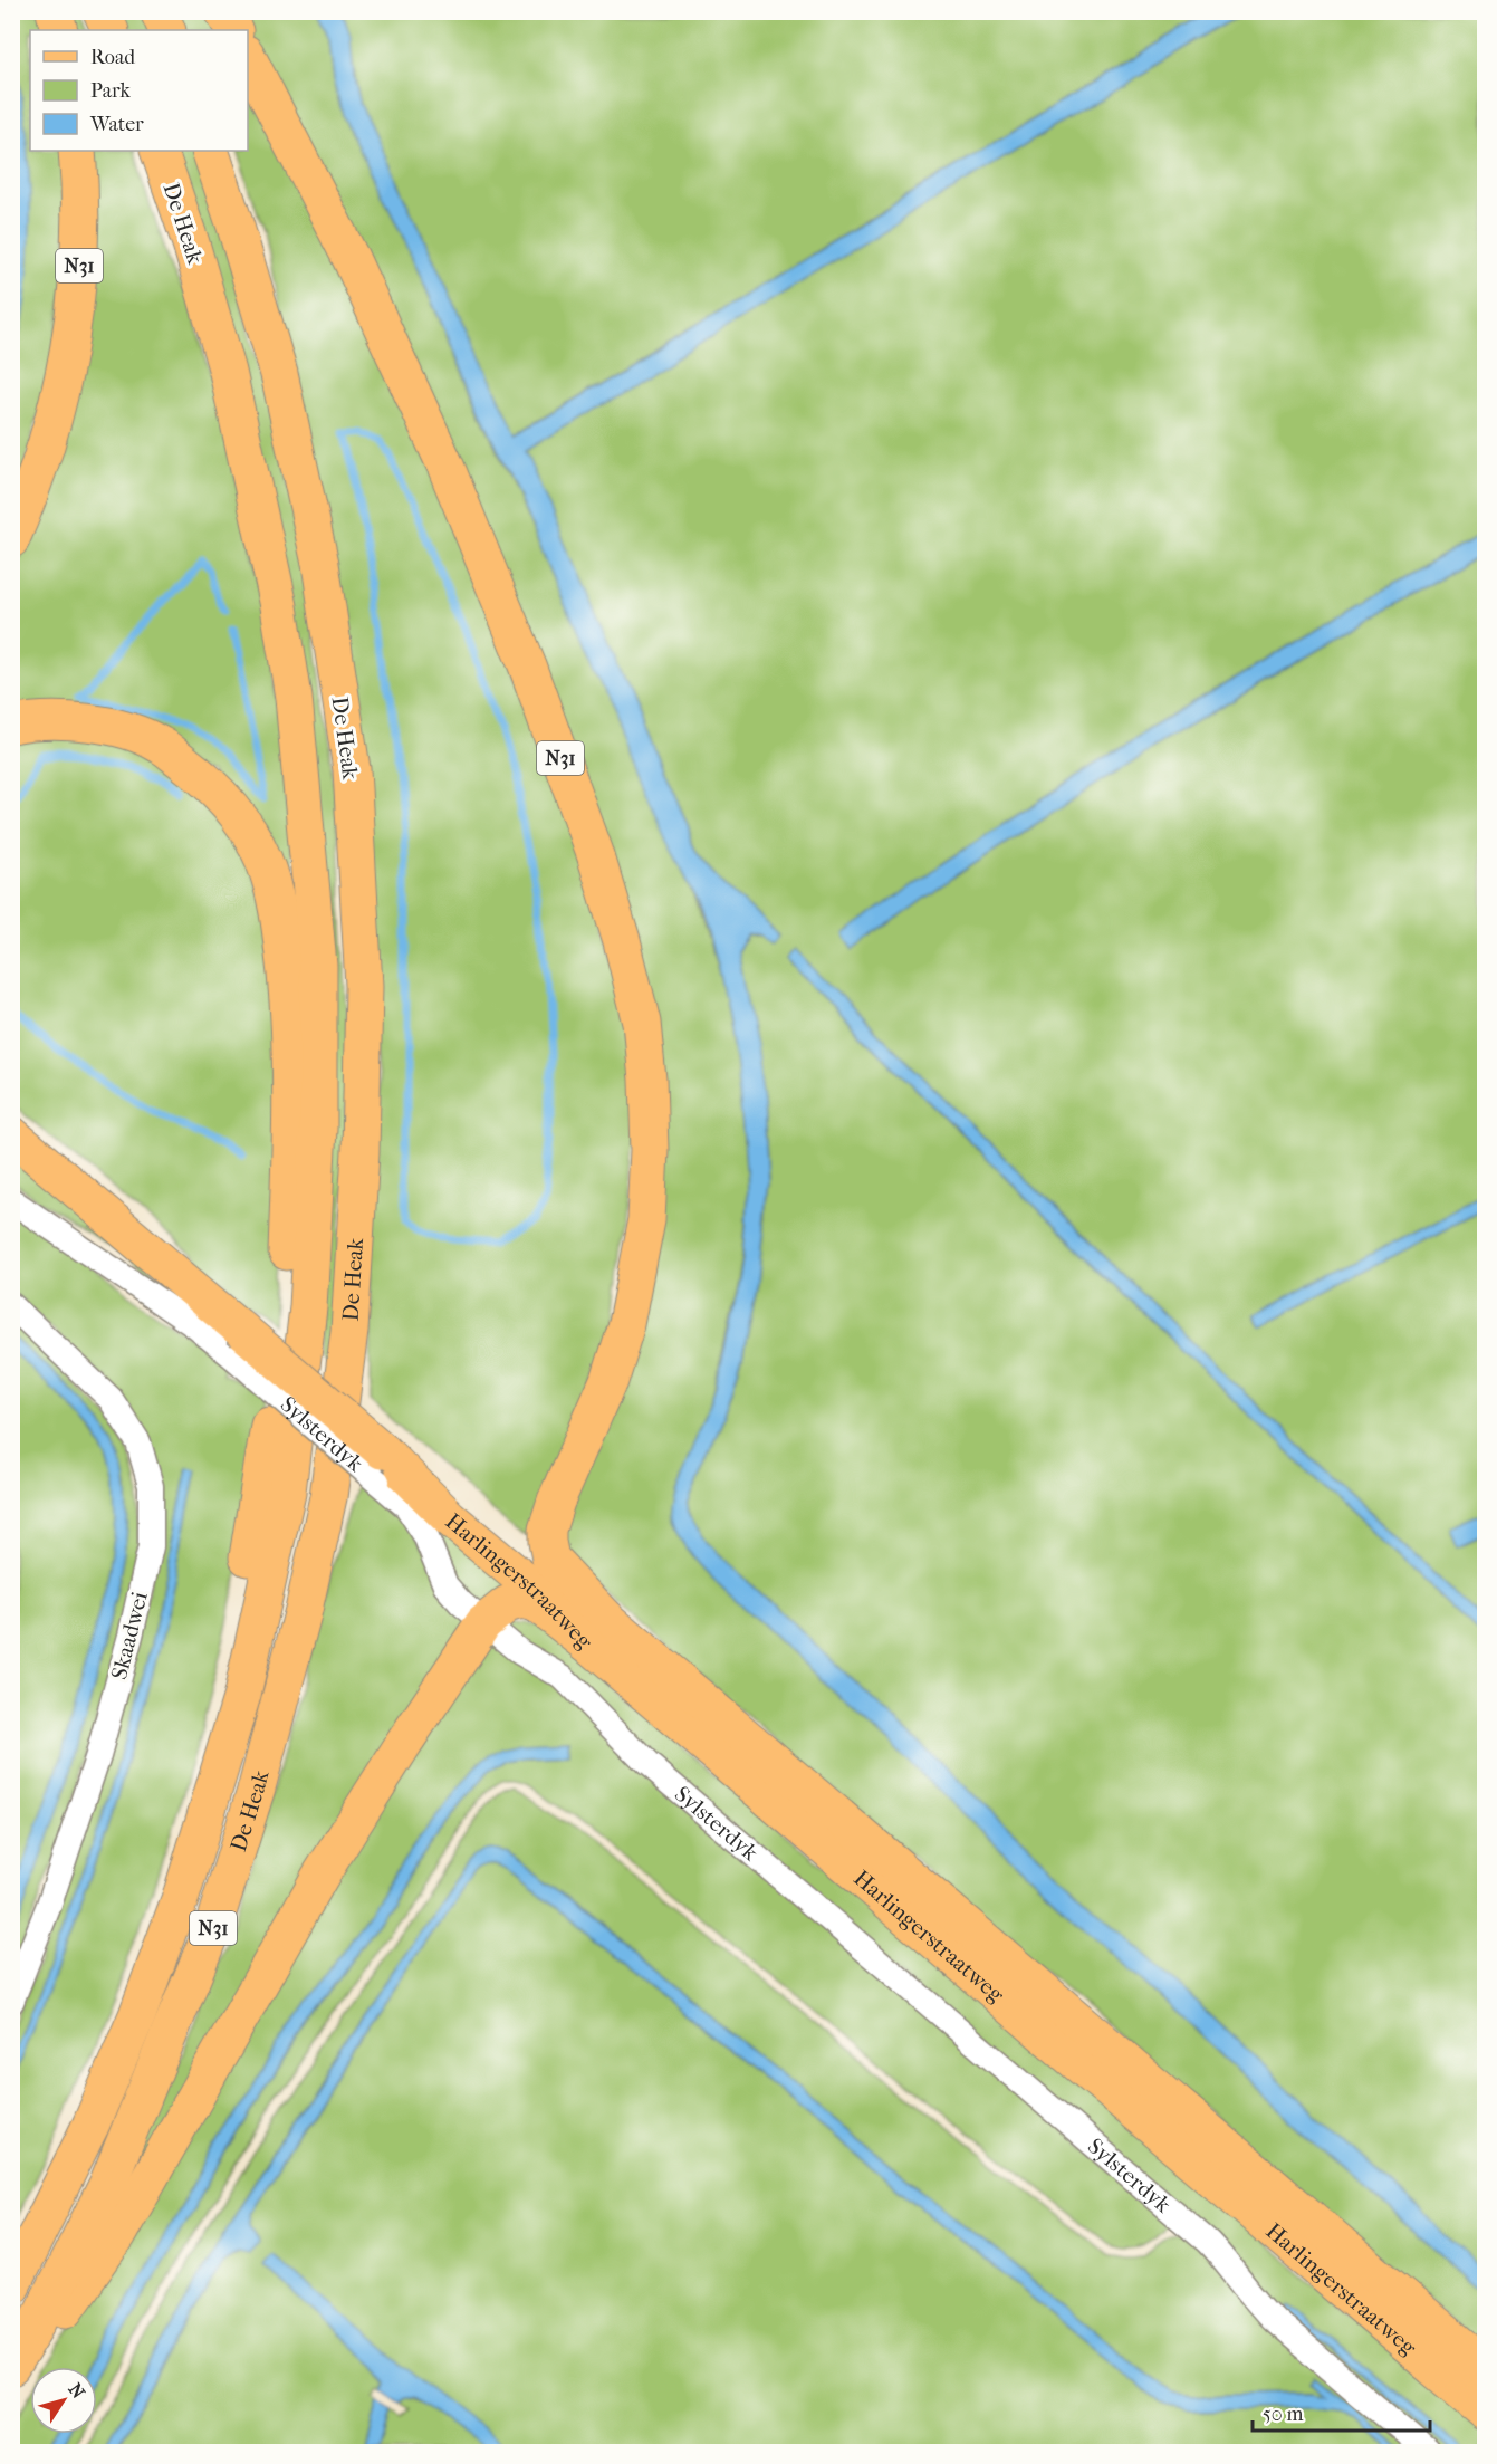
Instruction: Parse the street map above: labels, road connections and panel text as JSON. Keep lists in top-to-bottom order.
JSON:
{
  "streets": {
    "main road": ["De Heak", "N31", "Harlingerstraatweg"],
    "street": ["Sylsterdyk", "Skaadwei"]
  },
  "crossings": [
    ["De Heak", "N31"],
    ["N31", "Harlingerstraatweg"],
    ["Sylsterdyk", "Harlingerstraatweg"]
  ],
  "legend": ["Road", "Park", "Water"],
  "scale_bar": "50 m",
  "north": "top right"
}
